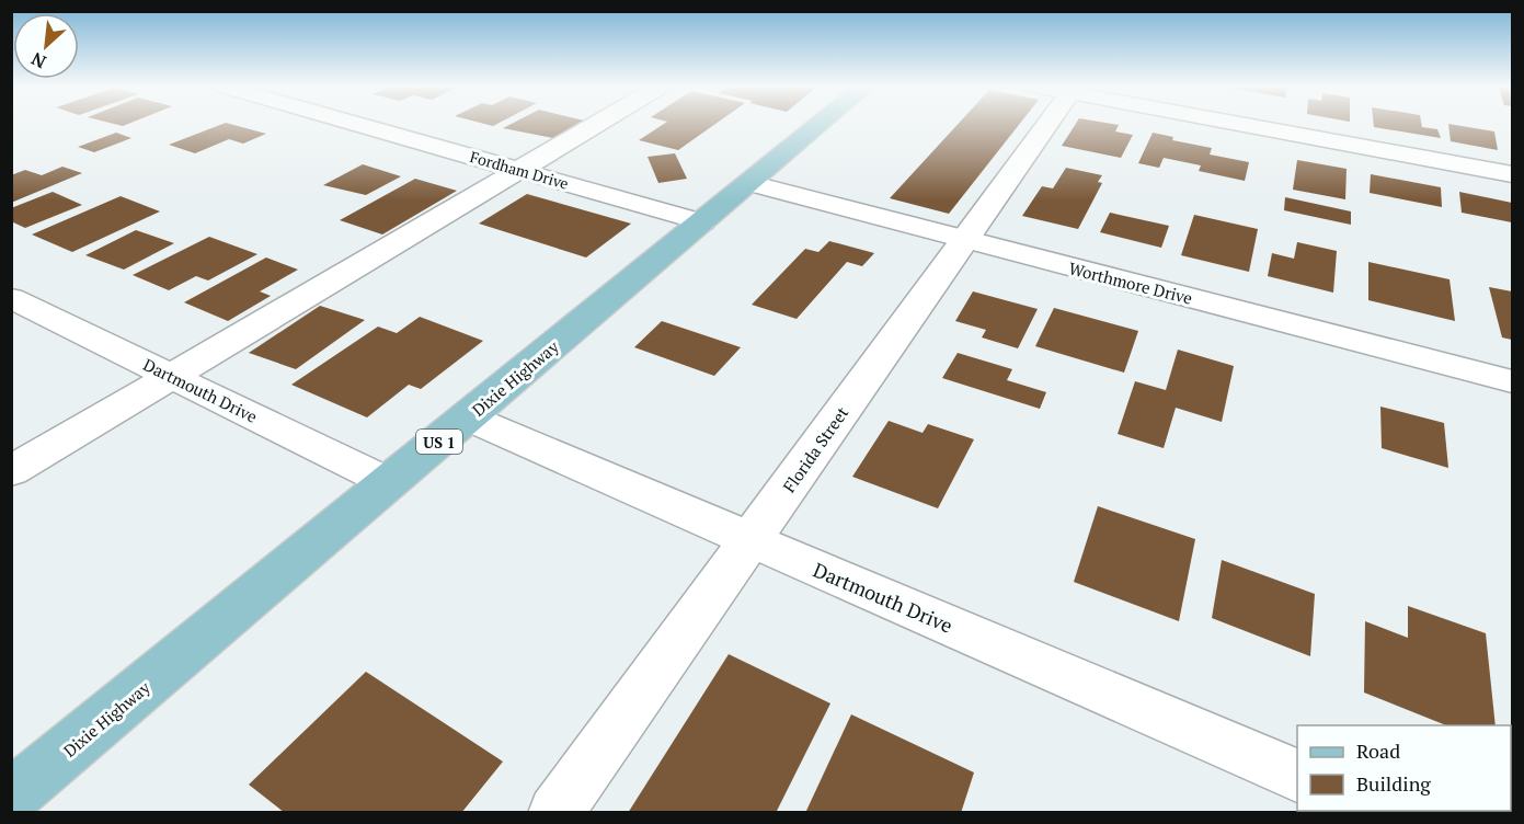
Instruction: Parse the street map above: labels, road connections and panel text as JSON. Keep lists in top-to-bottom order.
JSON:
{
  "streets": {
    "main road": ["Dixie Highway", "US 1"],
    "street": [
      "Fordham Drive",
      "Worthmore Drive",
      "Dartmouth Drive",
      "Florida Street"
    ]
  },
  "crossings": [
    ["Fordham Drive", "Dixie Highway"],
    ["Worthmore Drive", "Dixie Highway"],
    ["Worthmore Drive", "Florida Street"],
    ["Dixie Highway", "Dartmouth Drive"],
    ["Dartmouth Drive", "Florida Street"]
  ],
  "legend": ["Road", "Building"],
  "north": "bottom left"
}
